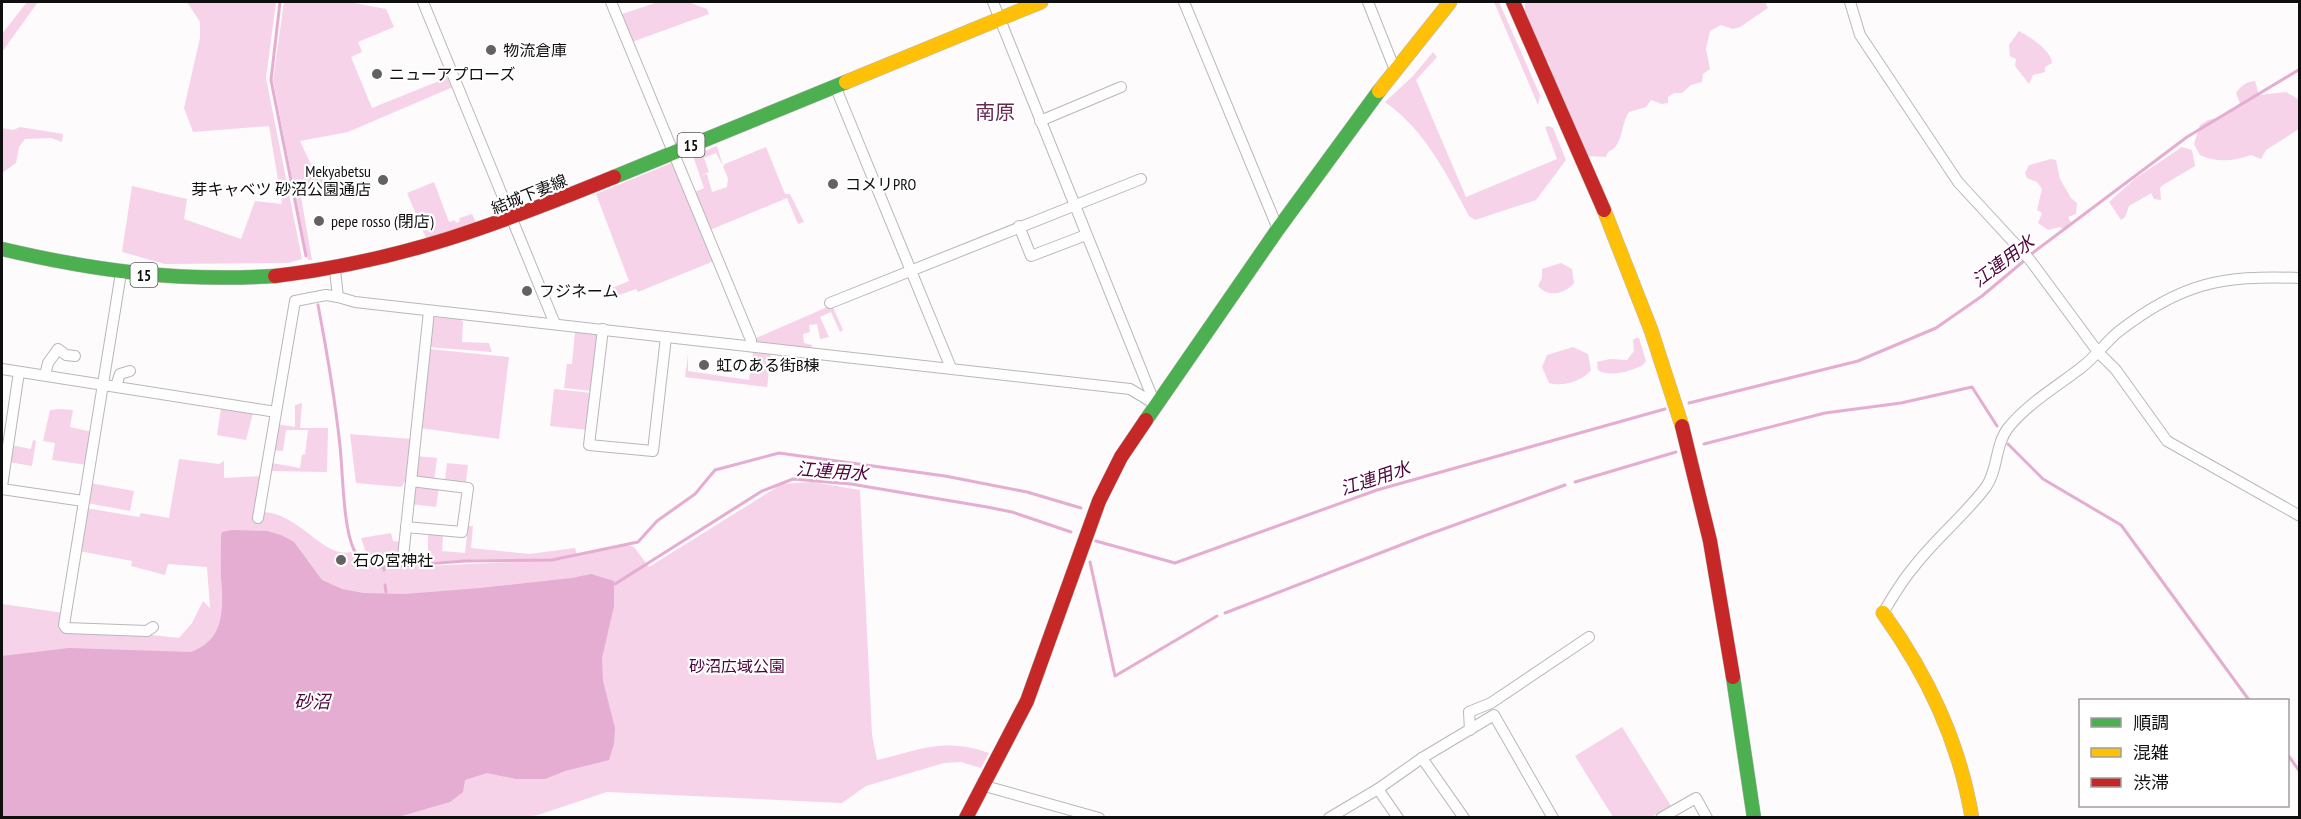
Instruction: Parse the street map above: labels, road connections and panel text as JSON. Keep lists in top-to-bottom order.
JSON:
{
  "streets": {
    "street": ["15", "結城下妻線"]
  },
  "districts": ["南原"],
  "water": ["江連用水", "砂沼"],
  "parks": ["砂沼広域公園"],
  "places": [
    "物流倉庫",
    "ニューアプローズ",
    "Mekyabetsu 芽キャベツ 砂沼公園通店",
    "コメリPRO",
    "pepe rosso (閉店)",
    "フジネーム",
    "虹のある街B棟",
    "石の宮神社"
  ],
  "legend": ["順調", "混雑", "渋滞"]
}
